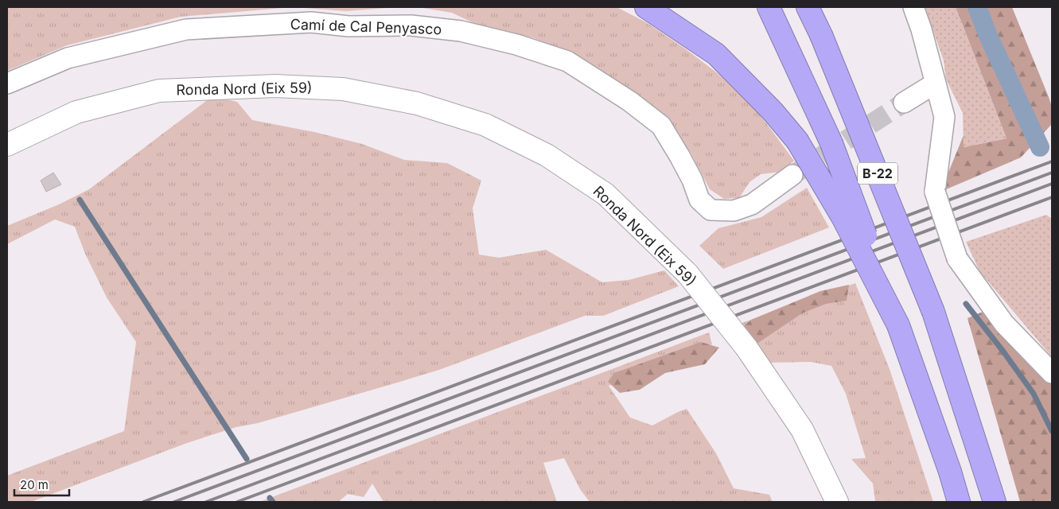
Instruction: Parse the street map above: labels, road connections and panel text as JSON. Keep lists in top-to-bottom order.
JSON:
{
  "streets": {
    "highway": ["B-22"],
    "main road": ["Ronda Nord (Eix 59)"],
    "street": ["Camí de Cal Penyasco"]
  },
  "scale_bar": "20 m"
}
